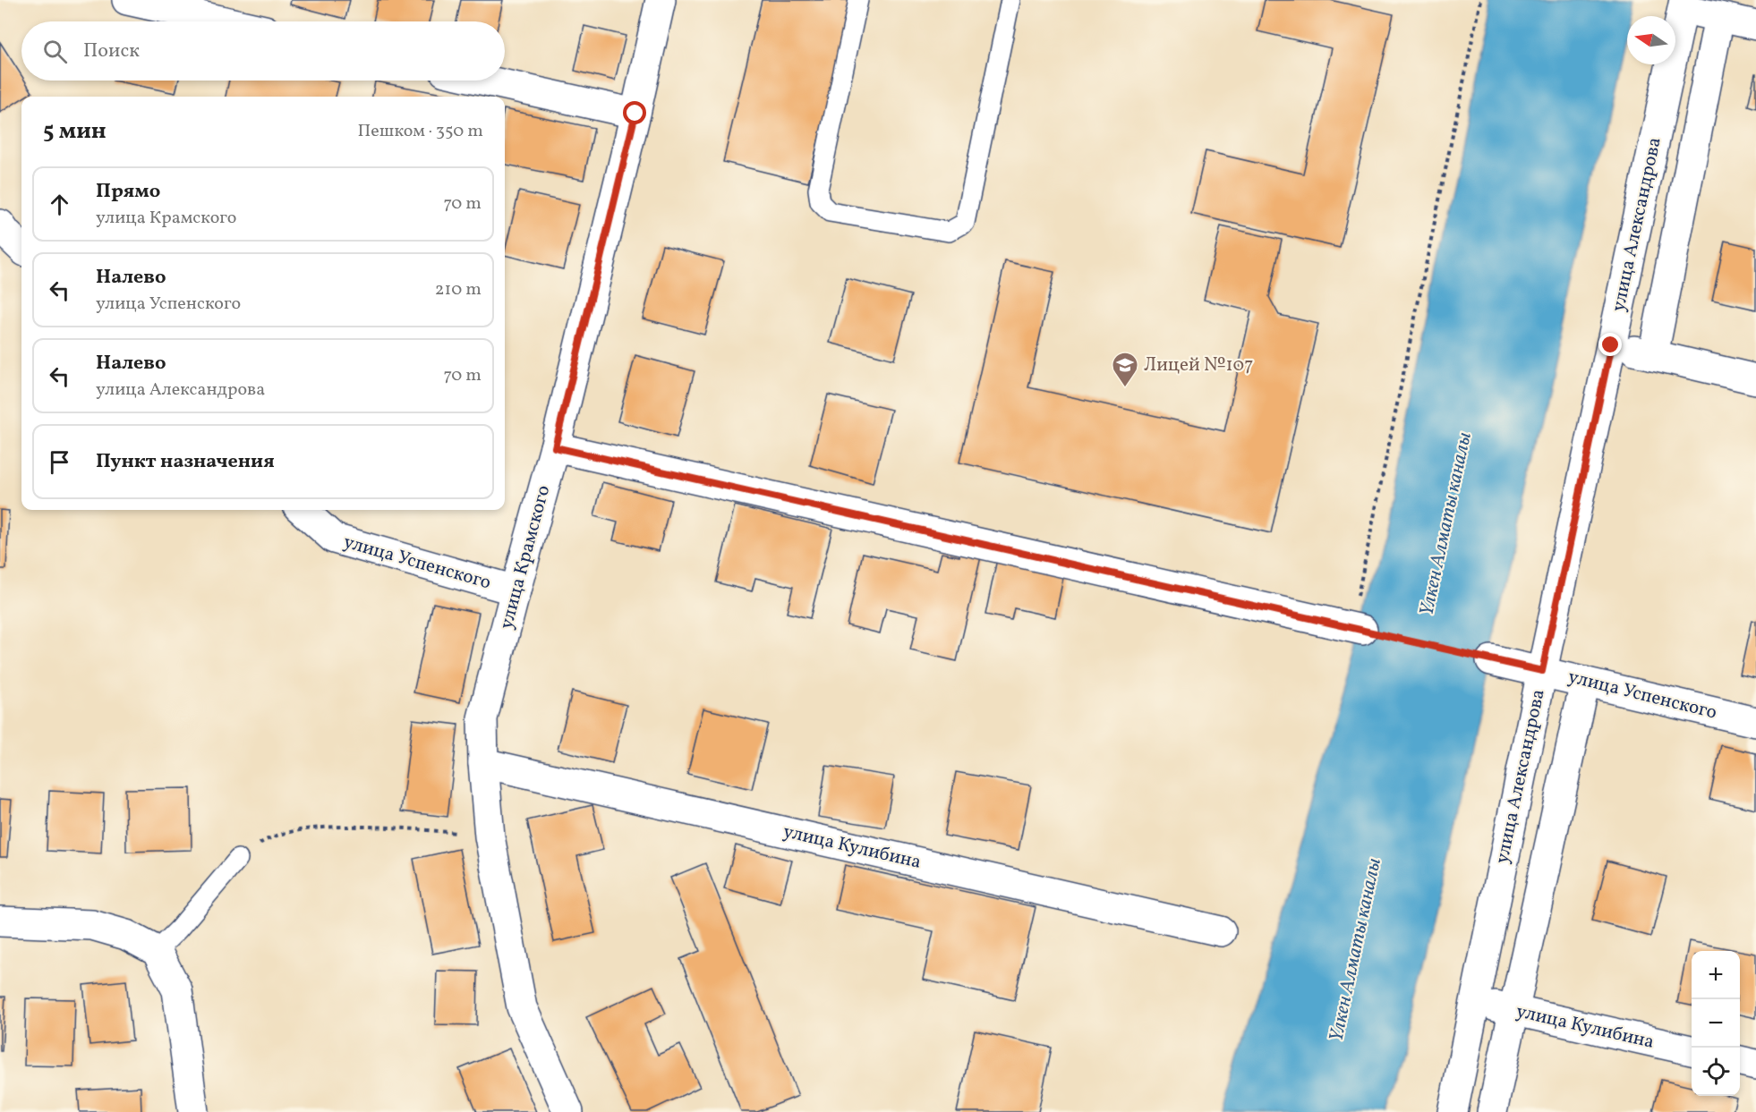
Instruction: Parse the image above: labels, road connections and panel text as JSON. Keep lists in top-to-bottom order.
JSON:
{
  "streets": {
    "street": [
      "улица Александрова",
      "улица Крамского",
      "улица Успенского",
      "улица Кулибина"
    ]
  },
  "crossings": [
    ["улица Александрова", "улица Успенского"],
    ["улица Александрова", "улица Кулибина"],
    ["улица Крамского", "улица Успенского"],
    ["улица Крамского", "улица Кулибина"]
  ],
  "water": ["Үлкен Алматы каналы"],
  "places": {
    "school or university": ["Лицей №107"]
  },
  "north": "left",
  "page": {
    "search": "Поиск",
    "heading": ["5 мин", "Пешком · 350 m"],
    "list": [
      ["Прямо", "улица Крамского", "70 m"],
      ["Налево", "улица Успенского", "210 m"],
      ["Налево", "улица Александрова", "70 m"],
      "Пункт назначения"
    ],
    "map_buttons": ["+", "−"]
  }
}
